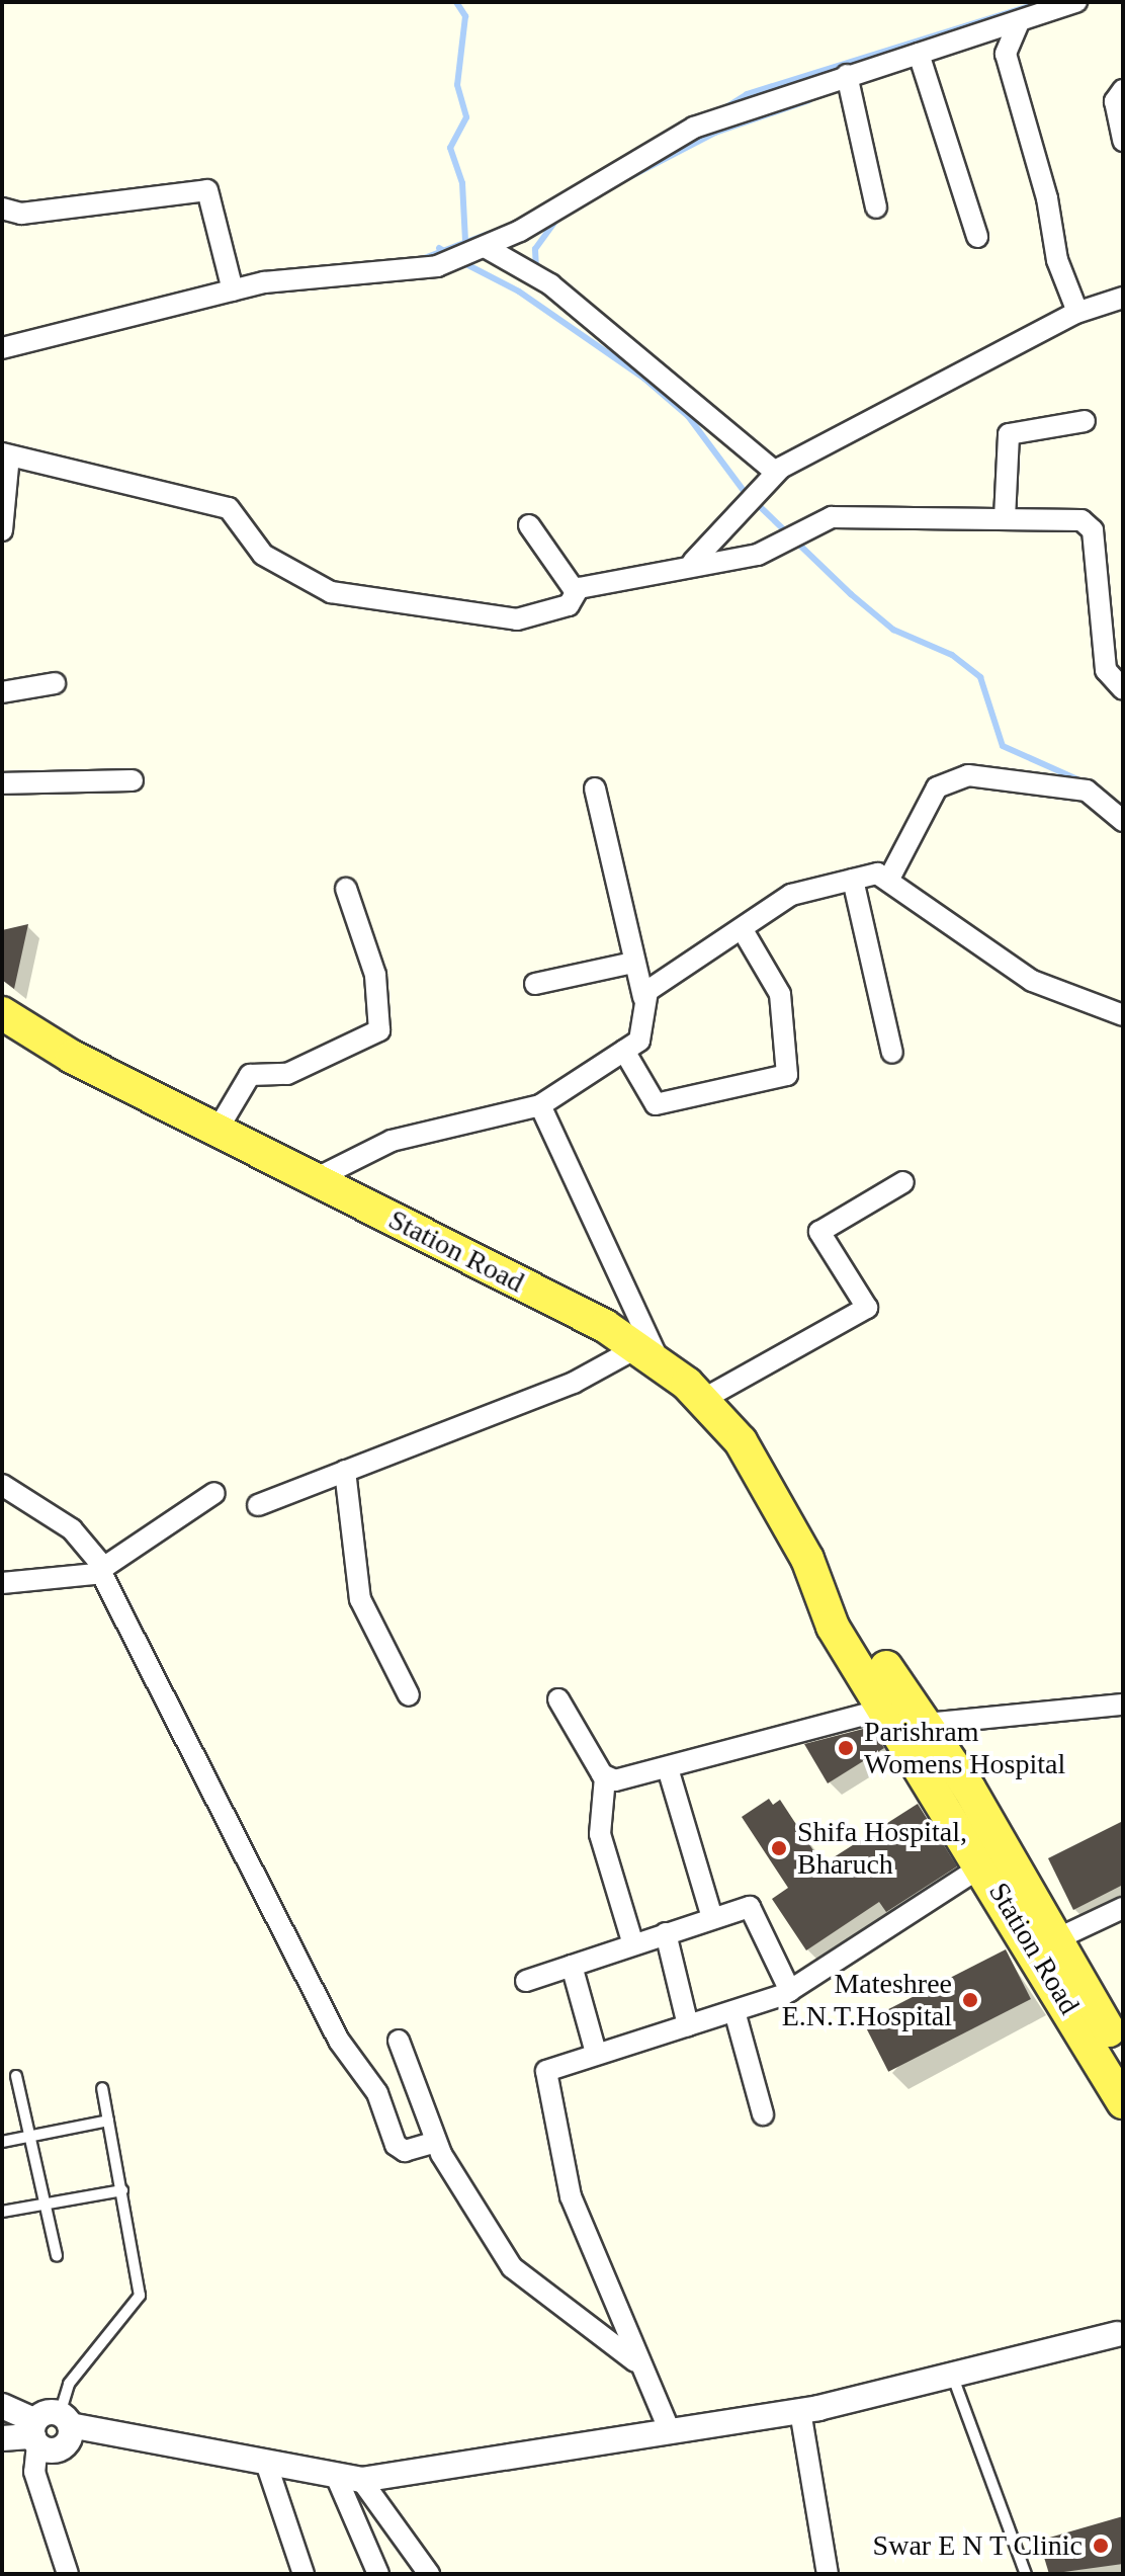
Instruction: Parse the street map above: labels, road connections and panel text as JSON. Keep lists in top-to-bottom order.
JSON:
{
  "streets": {
    "main road": ["Station Road"]
  },
  "places": [
    "Parishram Womens Hospital",
    "Shifa Hospital, Bharuch",
    "Mateshree E.N.T.Hospital",
    "Swar E N T Clinic"
  ]
}
